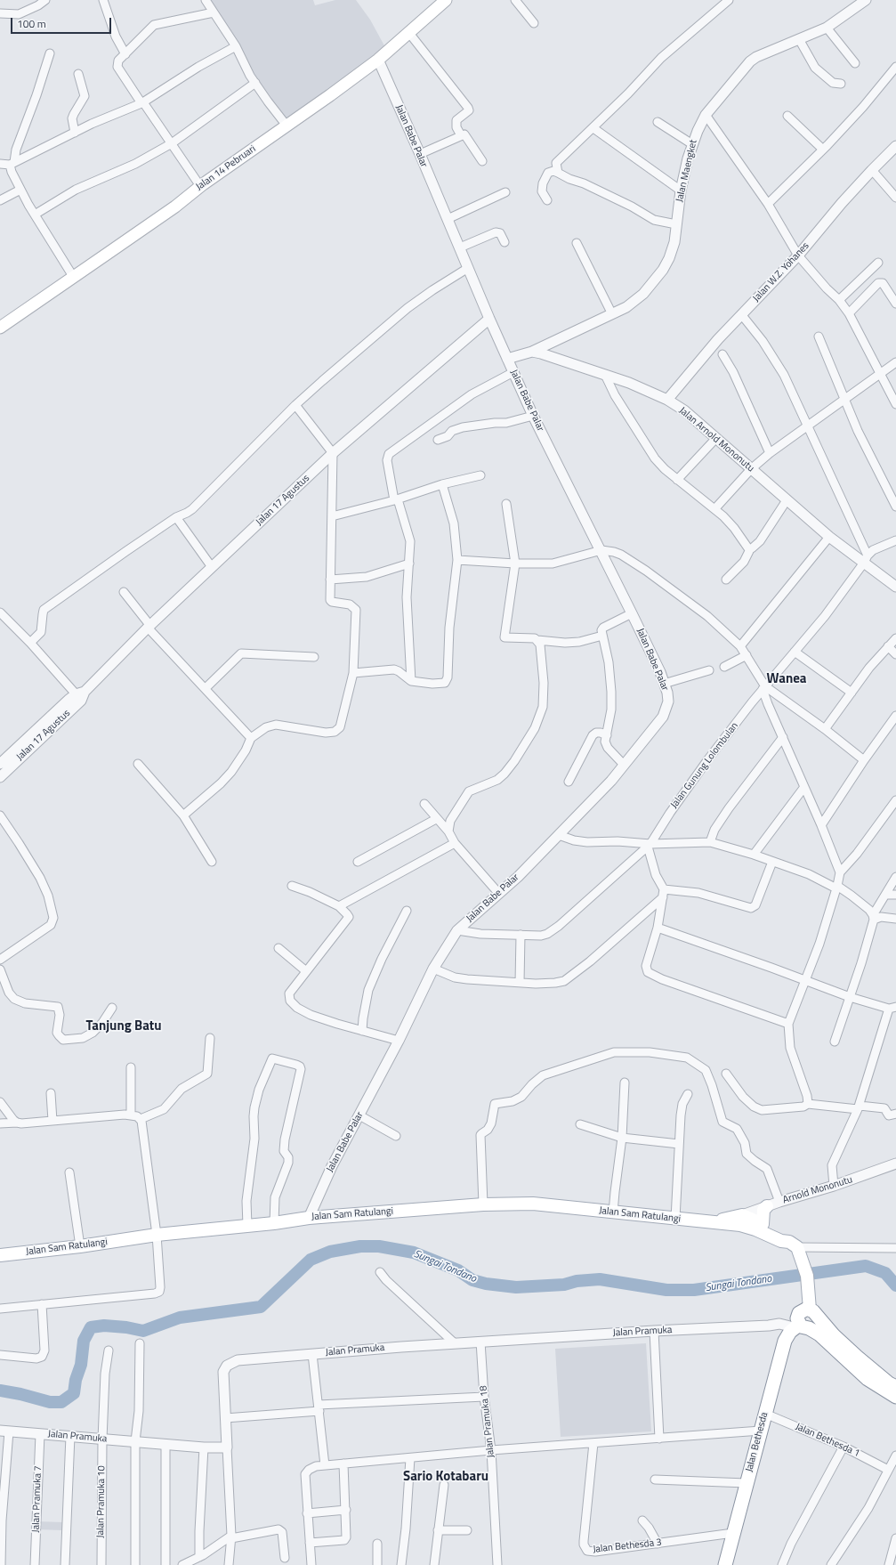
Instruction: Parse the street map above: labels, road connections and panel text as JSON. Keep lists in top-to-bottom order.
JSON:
{
  "streets": {
    "highway": ["Jalan Bethesda"],
    "main road": ["Jalan 14 Pebruari", "Jalan Sam Ratulangi"],
    "street": [
      "Jalan Babe Palar",
      "Jalan Maengket",
      "Jalan W.Z. Yohanes",
      "Jalan Arnold Mononutu",
      "Jalan 17 Agustus",
      "Jalan Gunung Lolombulan",
      "Arnold Mononutu",
      "Jalan Pramuka",
      "Jalan Pramuka 18",
      "Jalan Bethesda 1",
      "Jalan Pramuka 7",
      "Jalan Pramuka 10",
      "Jalan Bethesda 3"
    ]
  },
  "crossings": [
    ["Jalan Babe Palar", "Jalan 14 Pebruari"],
    ["Jalan Babe Palar", "Jalan Arnold Mononutu"],
    ["Jalan Babe Palar", "Jalan 17 Agustus"],
    ["Jalan Babe Palar", "Jalan Gunung Lolombulan"],
    ["Jalan Babe Palar", "Jalan Sam Ratulangi"],
    ["Jalan Maengket", "Jalan Arnold Mononutu"],
    ["Jalan W.Z. Yohanes", "Jalan Arnold Mononutu"],
    ["Jalan Arnold Mononutu", "Jalan Gunung Lolombulan"],
    ["Arnold Mononutu", "Jalan Sam Ratulangi"],
    ["Jalan Pramuka", "Jalan Pramuka 18"],
    ["Jalan Pramuka", "Jalan Bethesda"],
    ["Jalan Pramuka", "Jalan Pramuka 7"],
    ["Jalan Pramuka", "Jalan Pramuka 10"],
    ["Jalan Bethesda 1", "Jalan Bethesda"],
    ["Jalan Bethesda", "Jalan Bethesda 3"]
  ],
  "districts": ["Wanea", "Tanjung Batu", "Sario Kotabaru"],
  "water": ["Sungai Tondano"],
  "scale_bar": "100 m"
}
